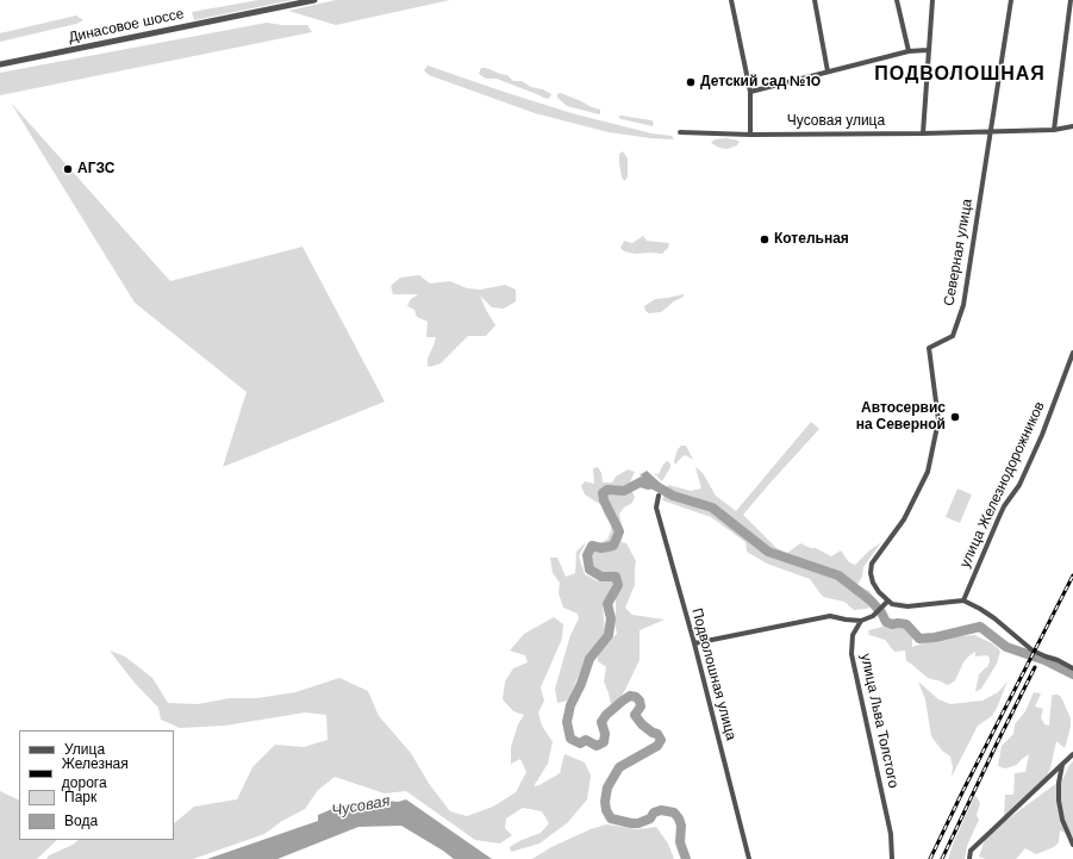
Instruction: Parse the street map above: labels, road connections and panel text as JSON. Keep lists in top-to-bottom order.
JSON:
{
  "streets": {
    "street": [
      "Динасовое шоссе",
      "Чусовая улица",
      "Северная улица",
      "улица Железнодорожников",
      "Подволошная улица",
      "улица Льва Толстого"
    ]
  },
  "crossings": [
    ["Чусовая улица", "Северная улица"]
  ],
  "districts": ["ПОДВОЛОШНАЯ"],
  "water": ["Чусовая"],
  "places": [
    "Детский сад №10",
    "АГЗС",
    "Котельная",
    "Автосервис на Северной"
  ],
  "legend": [
    "Улица",
    "Железная дорога",
    "Парк",
    "Вода"
  ]
}
